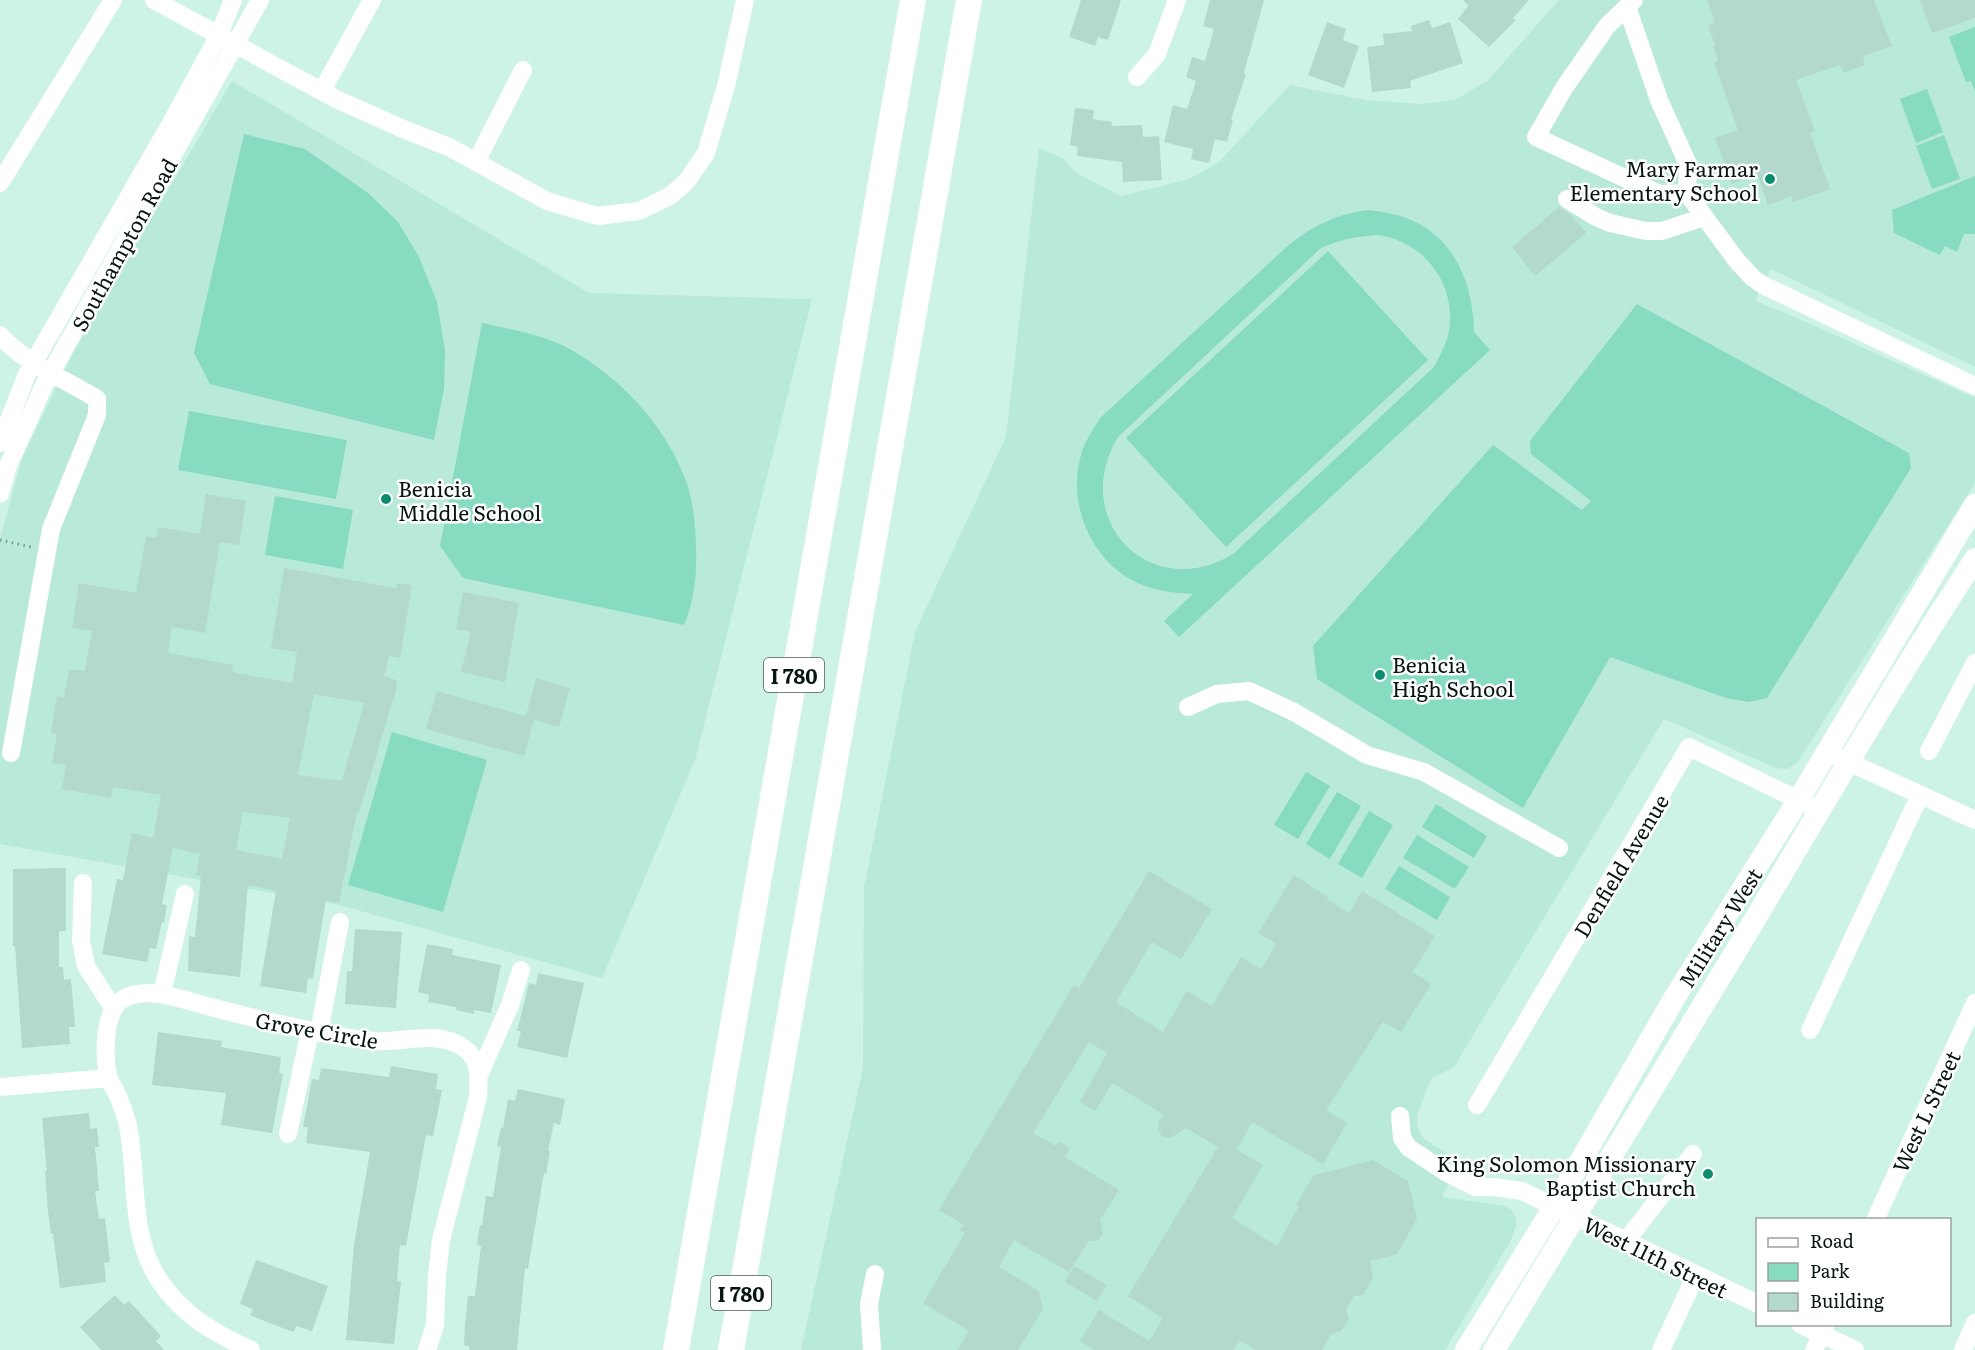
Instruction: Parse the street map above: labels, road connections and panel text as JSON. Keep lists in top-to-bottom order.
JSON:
{
  "streets": {
    "highway": ["I 780"],
    "main road": ["Military West"],
    "street": [
      "Southampton Road",
      "Denfield Avenue",
      "Grove Circle",
      "West L Street",
      "West 11th Street"
    ]
  },
  "crossings": [
    ["Denfield Avenue", "Military West"],
    ["Military West", "West 11th Street"]
  ],
  "places": [
    "Mary Farmar Elementary School",
    "Benicia Middle School",
    "Benicia High School",
    "King Solomon Missionary Baptist Church"
  ],
  "legend": ["Road", "Park", "Building"]
}
